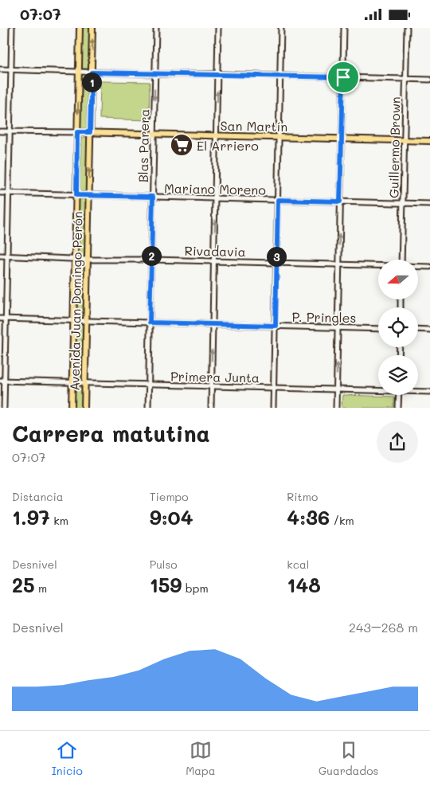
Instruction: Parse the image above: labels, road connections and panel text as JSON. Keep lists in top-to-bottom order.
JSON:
{
  "streets": {
    "main road": ["San Martín", "Avenida Juan Domingo Perón"],
    "street": [
      "Blas Parera",
      "Guillermo Brown",
      "Mariano Moreno",
      "Rivadavia",
      "P. Pringles",
      "Primera Junta"
    ]
  },
  "crossings": [
    ["San Martín", "Blas Parera"],
    ["San Martín", "Guillermo Brown"],
    ["San Martín", "Avenida Juan Domingo Perón"],
    ["Blas Parera", "Mariano Moreno"],
    ["Blas Parera", "Rivadavia"],
    ["Blas Parera", "P. Pringles"],
    ["Blas Parera", "Primera Junta"],
    ["Guillermo Brown", "Mariano Moreno"],
    ["Mariano Moreno", "Avenida Juan Domingo Perón"],
    ["Rivadavia", "Avenida Juan Domingo Perón"],
    ["Avenida Juan Domingo Perón", "P. Pringles"],
    ["Avenida Juan Domingo Perón", "Primera Junta"]
  ],
  "places": {
    "supermarket": ["El Arriero"]
  },
  "north": "left",
  "page": {
    "status": "07:07",
    "pins": ["1", "2", "3"],
    "heading": ["Carrera matutina", "07:07"],
    "stats": [
      ["Distancia", "1.97 km"],
      ["Tiempo", "9:04"],
      ["Ritmo", "4:36 /km"],
      ["Desnivel", "25 m"],
      ["Pulso", "159 bpm"],
      ["kcal", "148"]
    ],
    "chart": ["Desnivel", "243–268 m"],
    "tabs": ["Inicio", "Mapa", "Guardados"]
  }
}
